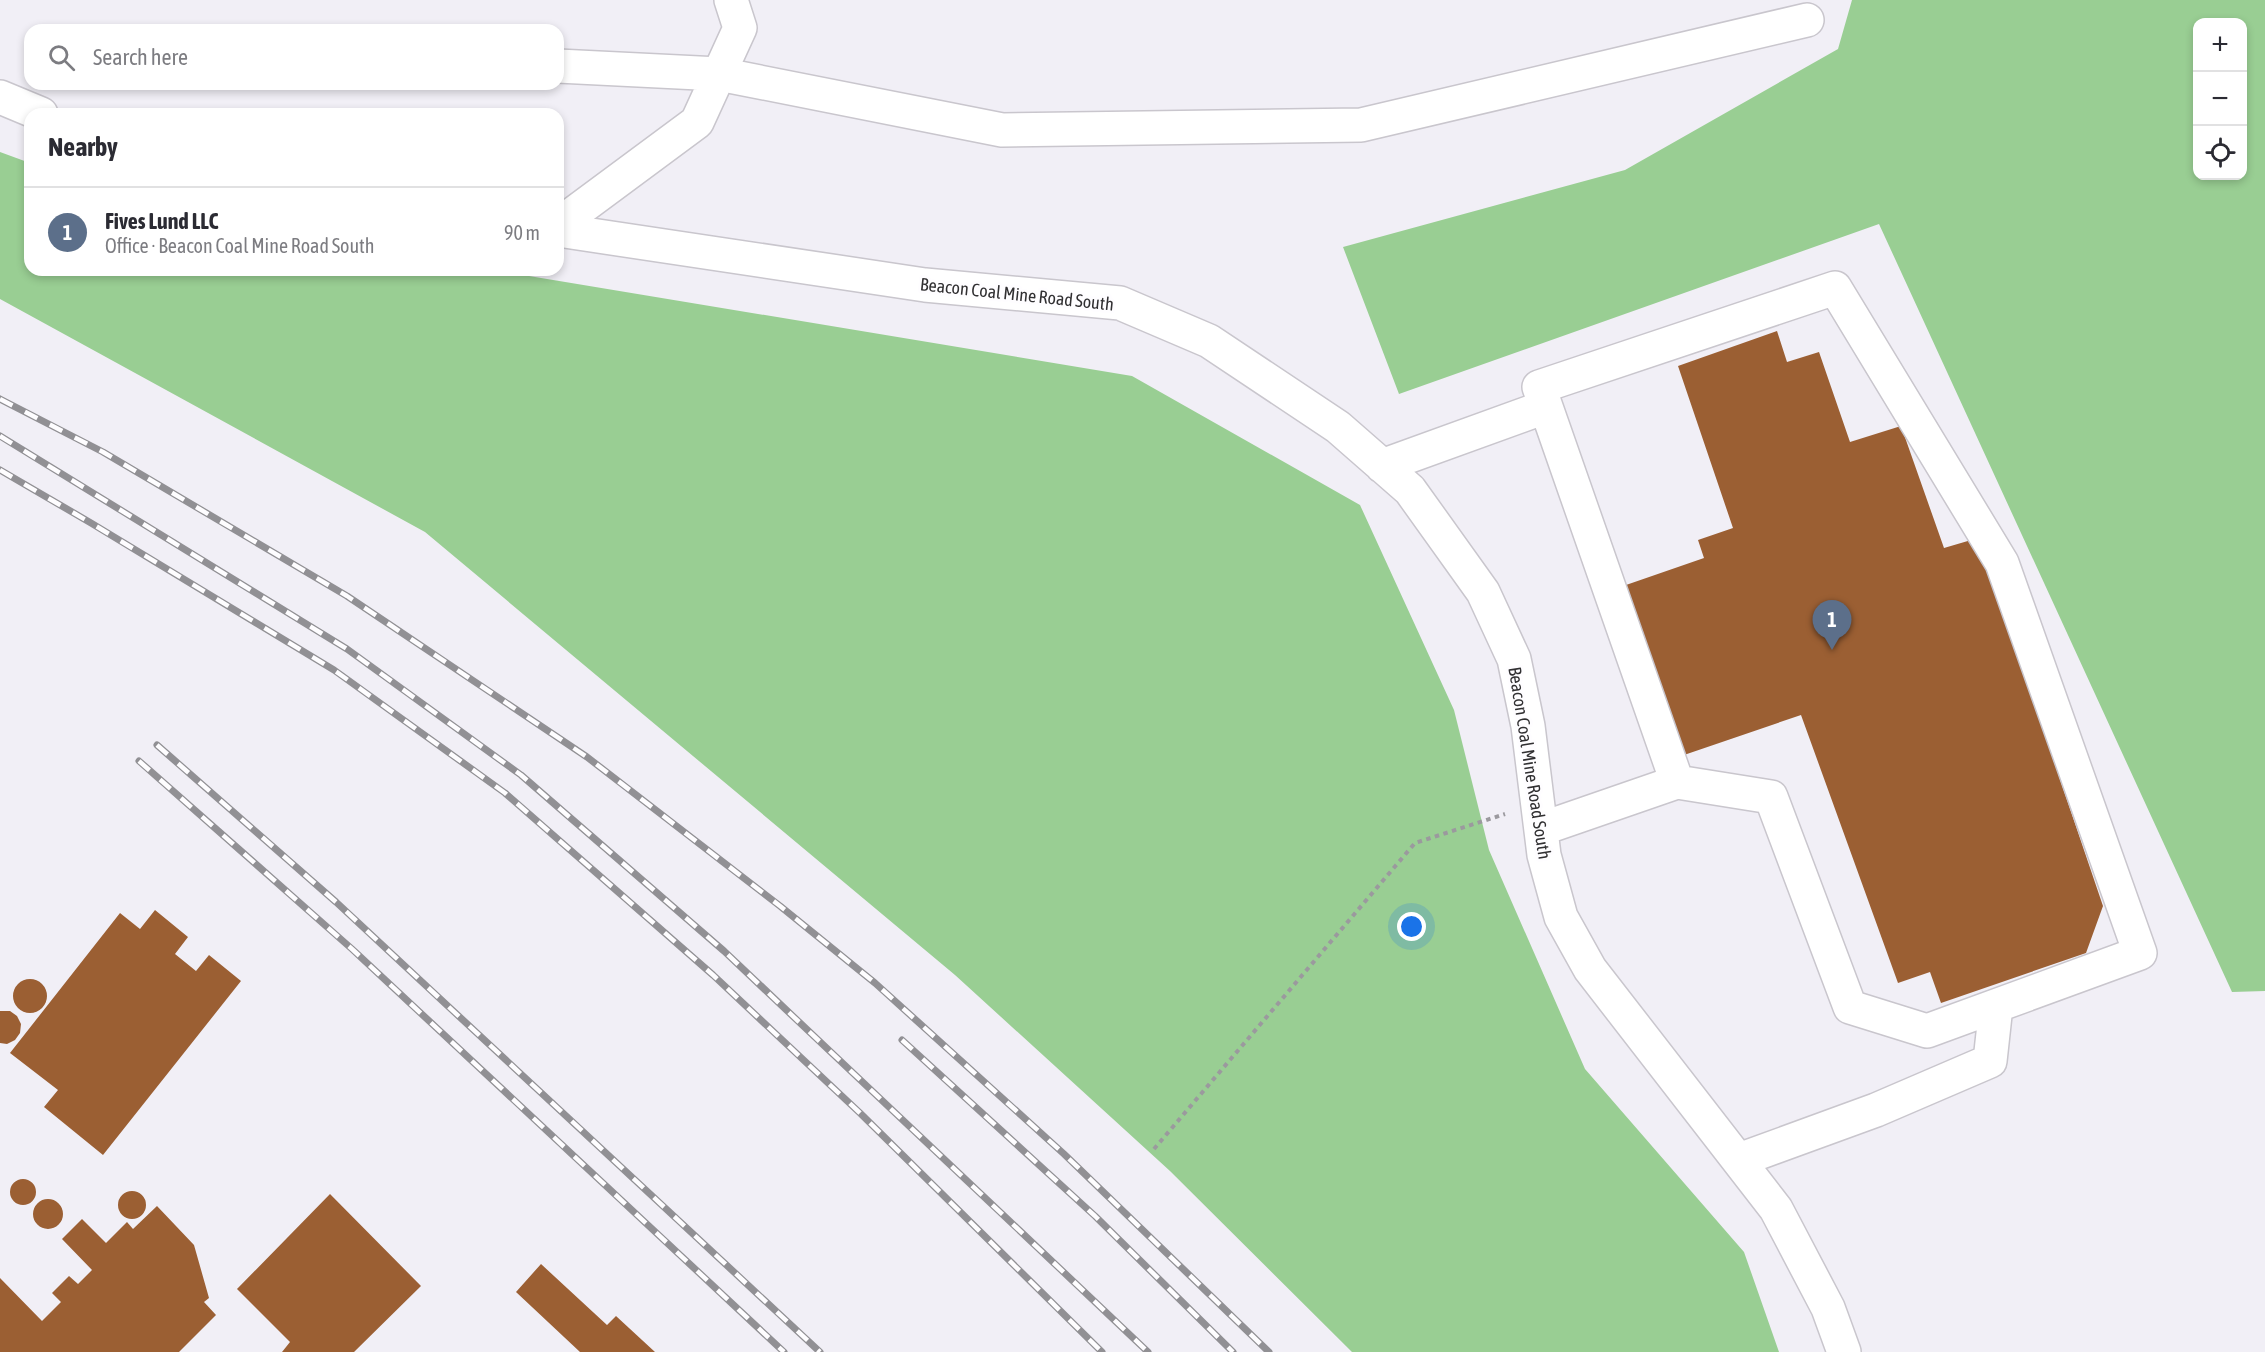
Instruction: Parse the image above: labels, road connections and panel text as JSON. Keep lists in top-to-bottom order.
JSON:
{
  "streets": {
    "street": ["Beacon Coal Mine Road South"]
  },
  "page": {
    "map_buttons": ["+", "−"],
    "search": "Search here",
    "heading": "Nearby",
    "list": [
      {
        "mark": "1",
        "name": "Fives Lund LLC",
        "note": "Office · Beacon Coal Mine Road South",
        "value": "90 m"
      }
    ],
    "pins": "1"
  }
}
